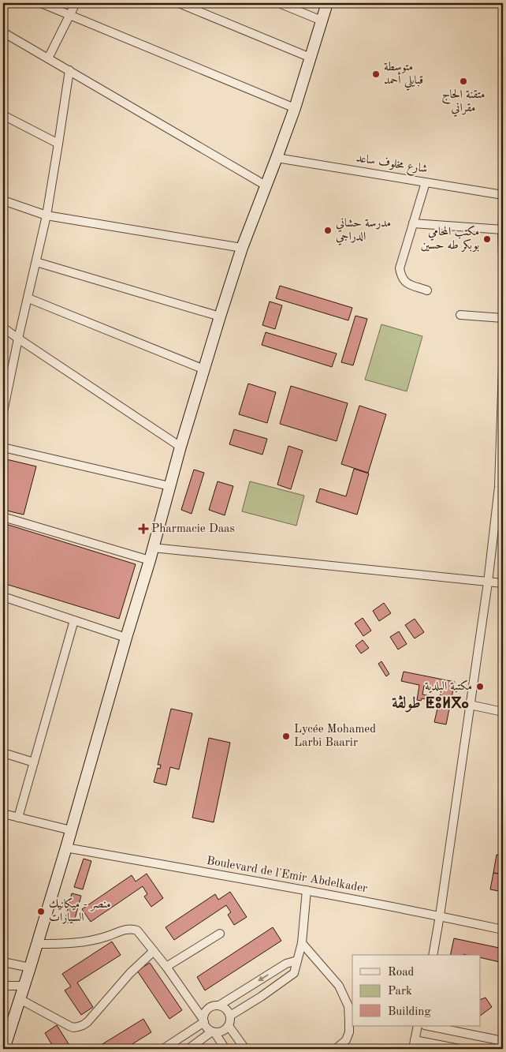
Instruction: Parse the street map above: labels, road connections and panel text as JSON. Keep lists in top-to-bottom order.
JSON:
{
  "streets": {
    "street": ["شارع مخلوف ساعد", "Boulevard de l'Emir Abdelkader"]
  },
  "districts": ["طولڤة ⵟⵓⵍⴳⴰ"],
  "places": {
    "other": [
      "متوسطة قبايلي أحمد",
      "متقنة الحاج مقراني",
      "مدرسة حشاني الدراجي",
      "مكتب المحامي بوبكر طه حسين",
      "مكتبة البلدية",
      "Lycée Mohamed Larbi Baarir",
      "منصر - ميكانيك السيارات"
    ],
    "health": ["Pharmacie Daas"]
  },
  "legend": ["Road", "Park", "Building"]
}
